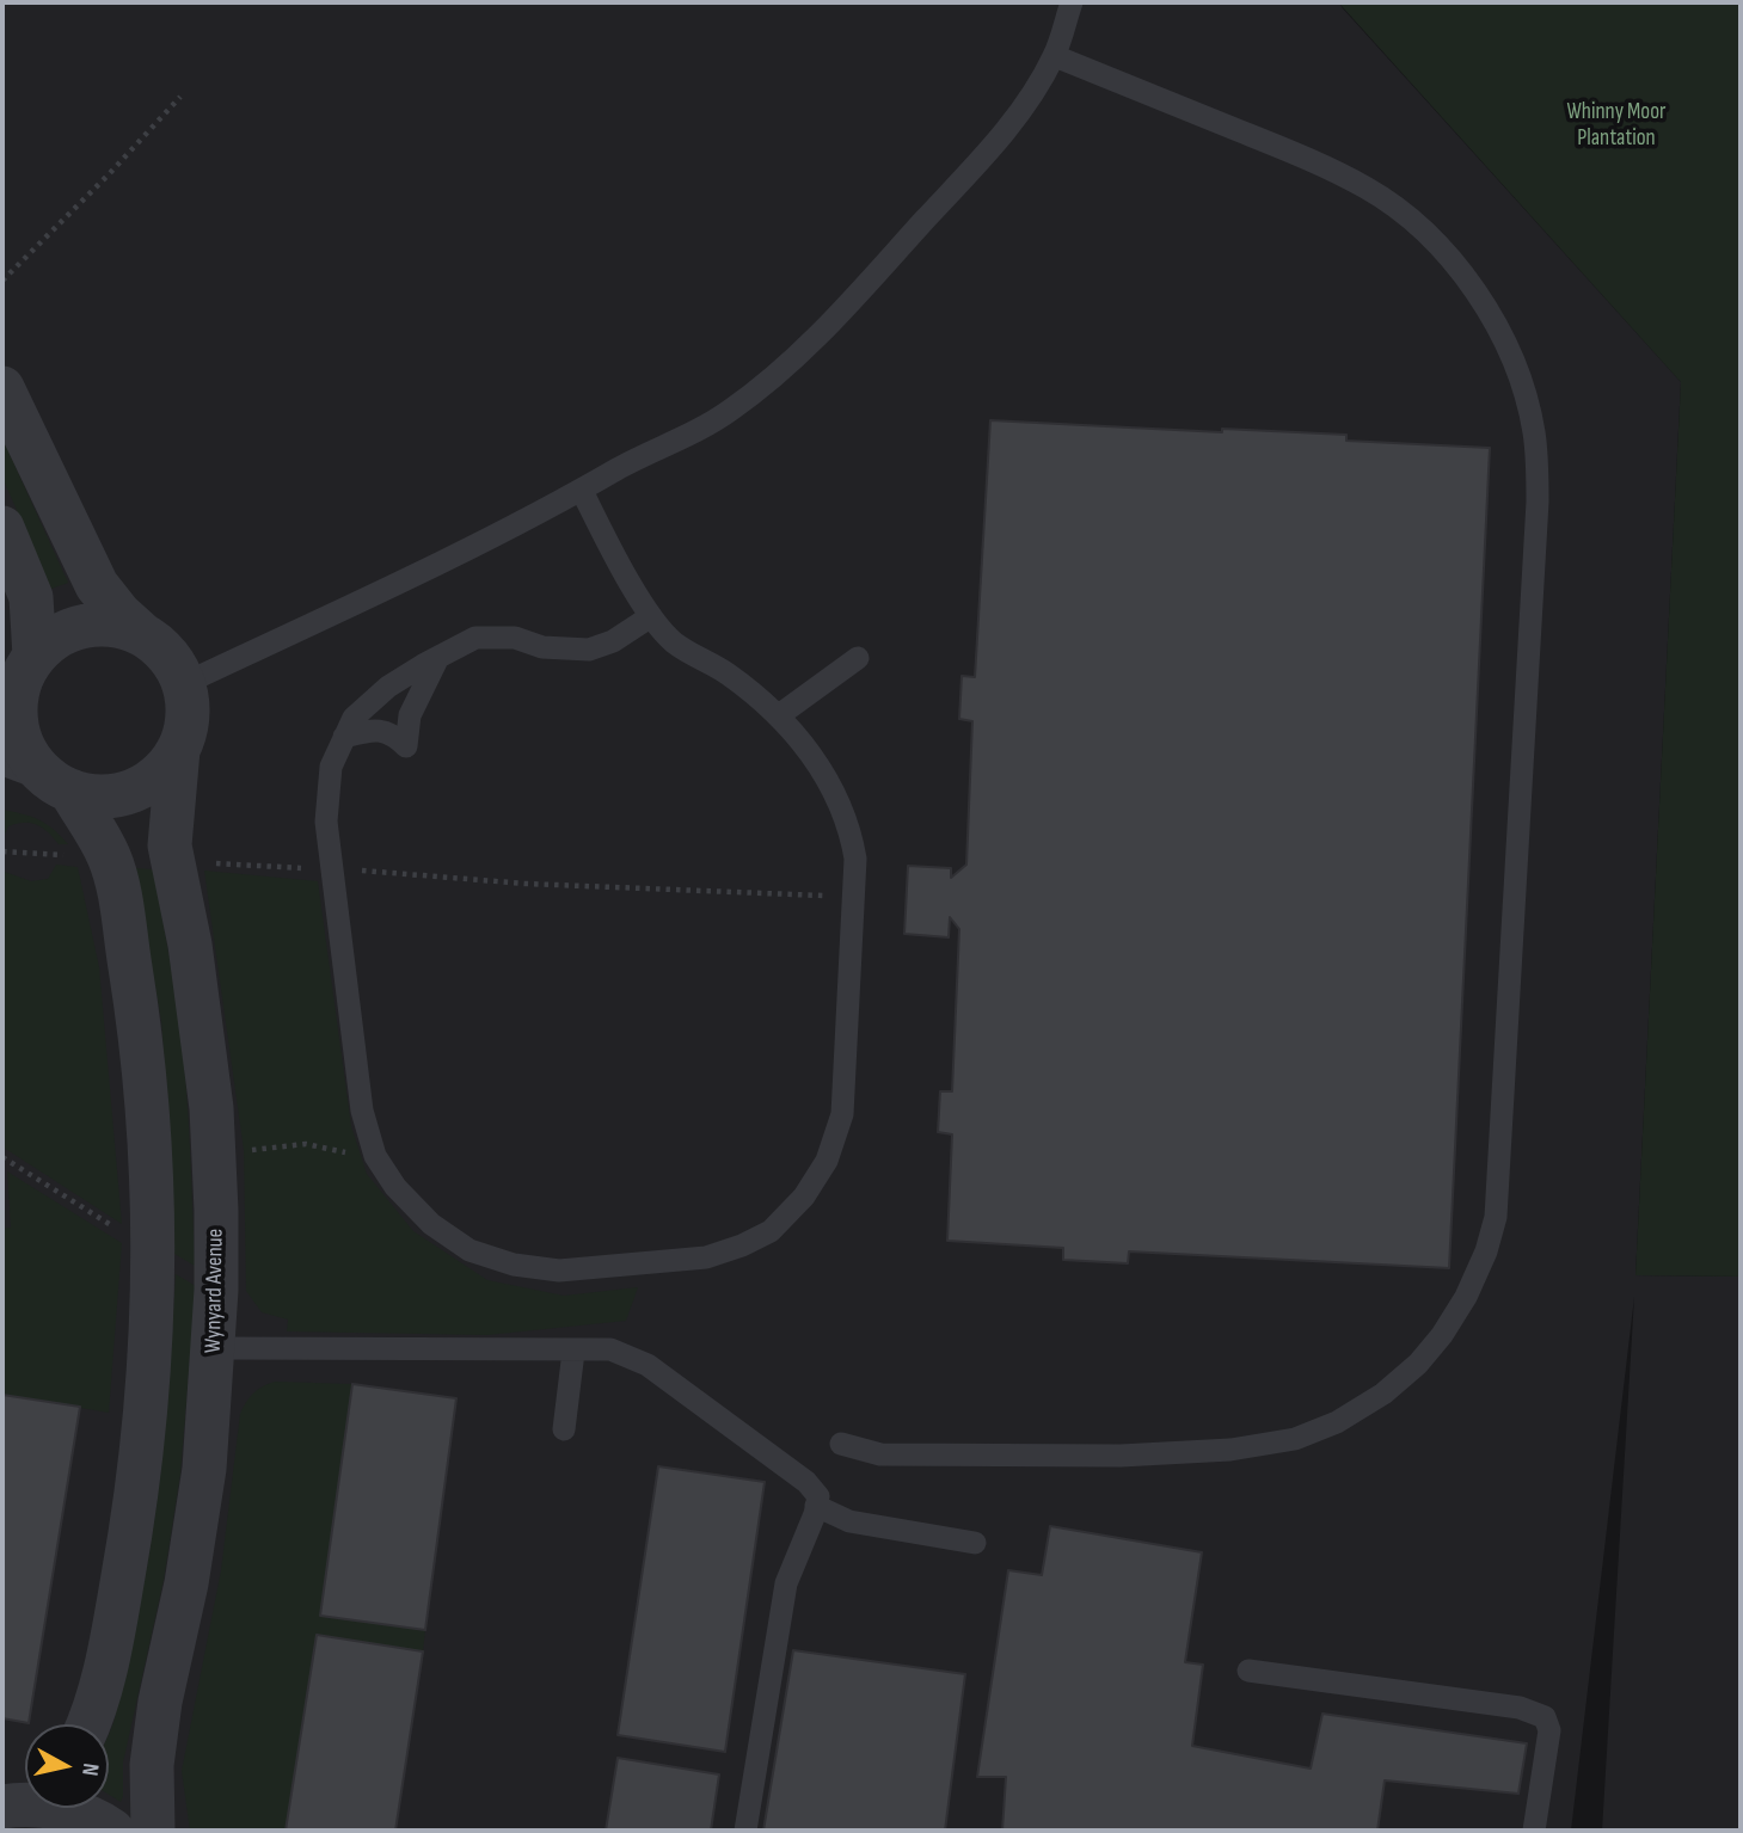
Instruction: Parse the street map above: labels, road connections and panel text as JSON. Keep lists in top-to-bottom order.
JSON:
{
  "streets": {
    "street": ["Wynyard Avenue"]
  },
  "parks": ["Whinny Moor Plantation"],
  "north": "right"
}
